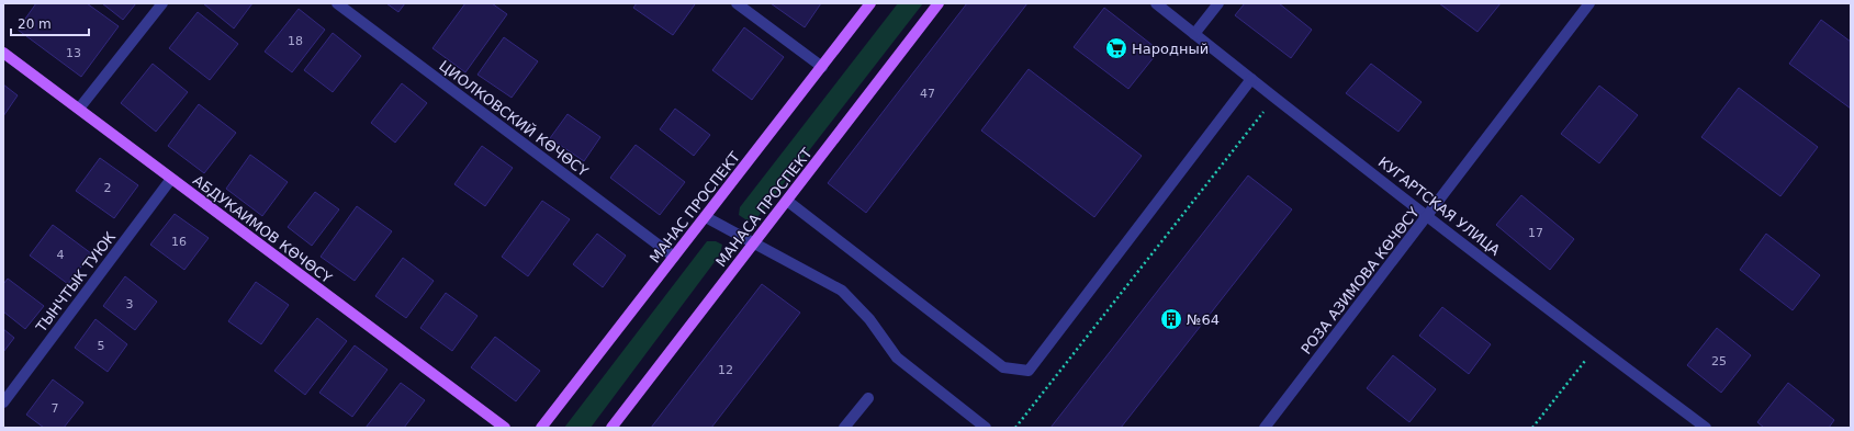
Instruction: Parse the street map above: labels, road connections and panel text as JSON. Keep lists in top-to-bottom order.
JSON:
{
  "streets": {
    "main road": ["МАНАС ПРОСПЕКТ", "МАНАСА ПРОСПЕКТ", "АБДУКАИМОВ КӨЧӨСҮ"],
    "street": [
      "ЦИОЛКОВСКИЙ КӨЧӨСҮ",
      "КУГАРТСКАЯ УЛИЦА",
      "РОЗА АЗИМОВА КӨЧӨСҮ",
      "ТЫНЧТЫК ТУЮК"
    ]
  },
  "crossings": [
    ["ЦИОЛКОВСКИЙ КӨЧӨСҮ", "МАНАС ПРОСПЕКТ"],
    ["КУГАРТСКАЯ УЛИЦА", "РОЗА АЗИМОВА КӨЧӨСҮ"],
    ["АБДУКАИМОВ КӨЧӨСҮ", "ТЫНЧТЫК ТУЮК"]
  ],
  "places": {
    "supermarket": ["Народный"],
    "building": ["№64"]
  },
  "house_numbers": [
    "18",
    "13",
    "47",
    "2",
    "17",
    "16",
    "4",
    "3",
    "5",
    "25",
    "12",
    "7"
  ],
  "scale_bar": "20 m"
}
